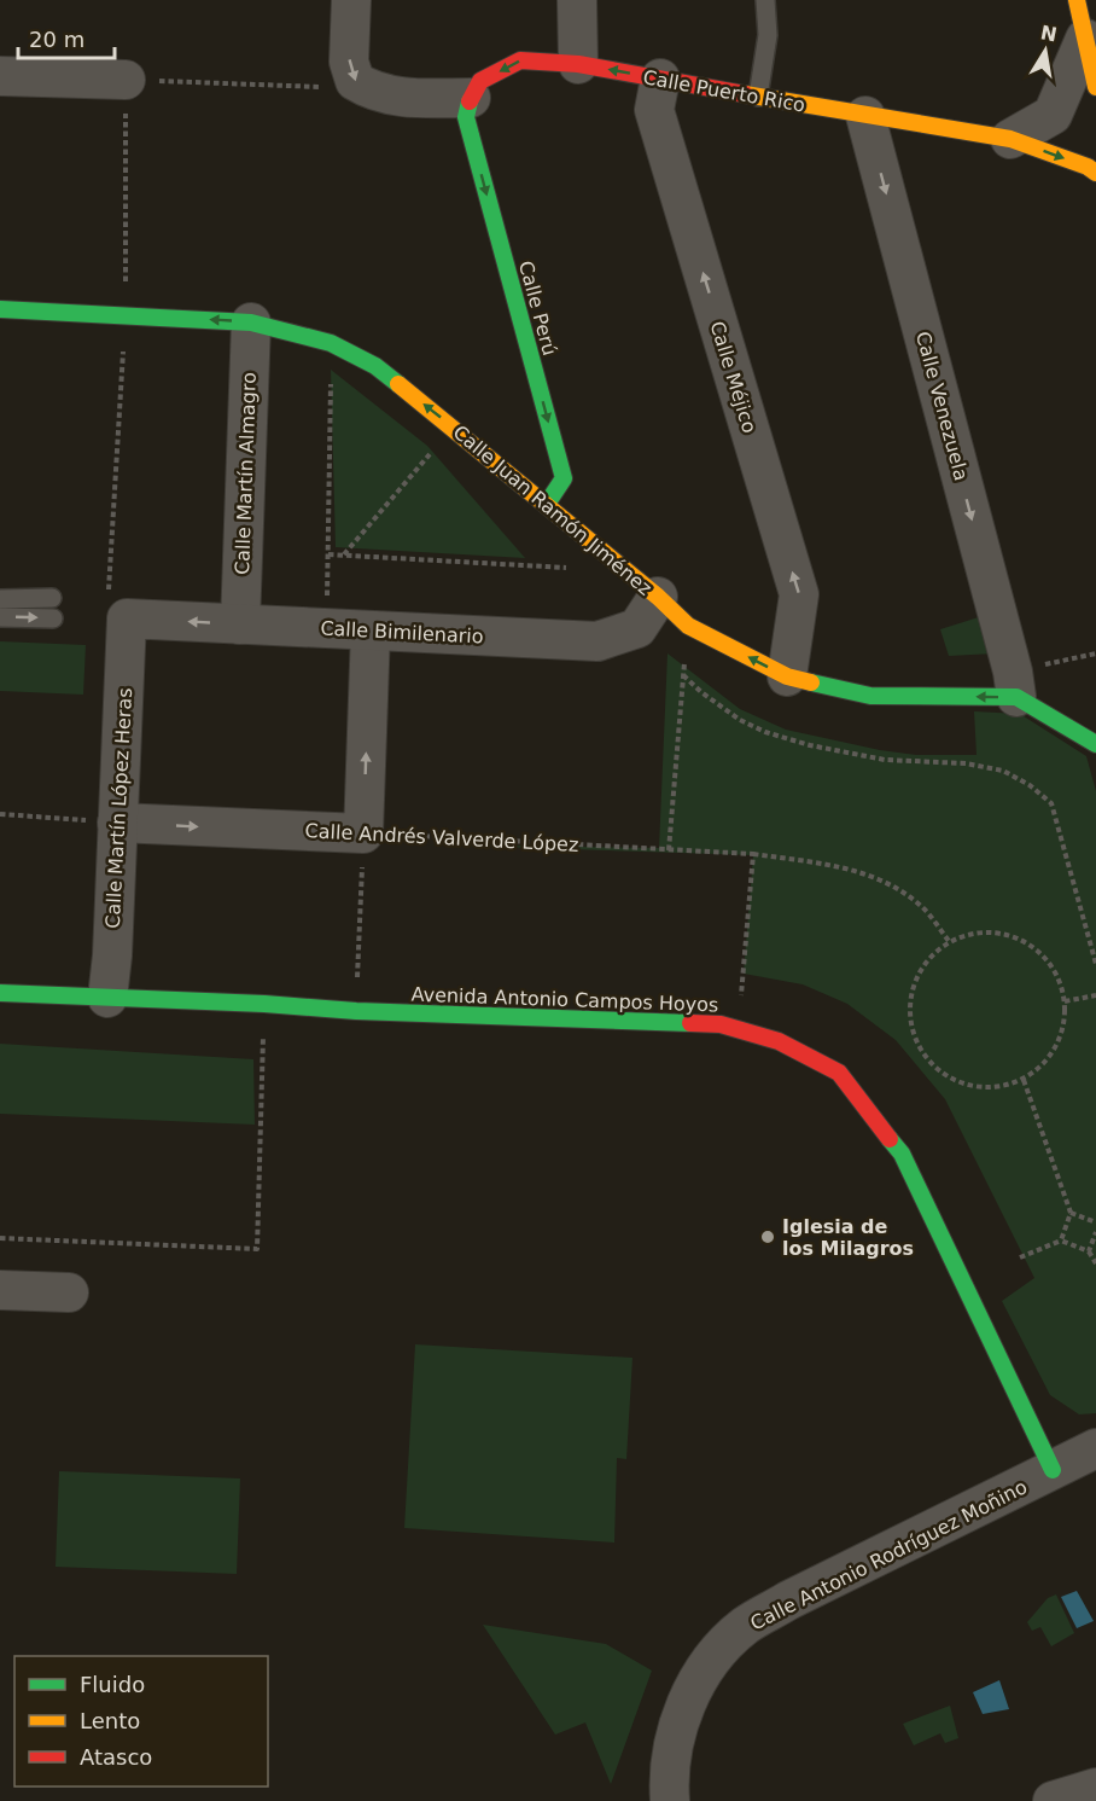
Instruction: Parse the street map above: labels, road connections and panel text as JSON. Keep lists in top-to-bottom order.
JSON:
{
  "streets": {
    "street": [
      "Calle Puerto Rico",
      "Calle Perú",
      "Calle Méjico",
      "Calle Venezuela",
      "Calle Martín Almagro",
      "Calle Juan Ramón Jiménez",
      "Calle Bimilenario",
      "Calle Martín López Heras",
      "Calle Andrés Valverde López",
      "Avenida Antonio Campos Hoyos",
      "Calle Antonio Rodríguez Moñino"
    ]
  },
  "crossings": [
    ["Calle Puerto Rico", "Calle Perú"],
    ["Calle Puerto Rico", "Calle Méjico"],
    ["Calle Puerto Rico", "Calle Venezuela"],
    ["Calle Perú", "Calle Juan Ramón Jiménez"],
    ["Calle Méjico", "Calle Juan Ramón Jiménez"],
    ["Calle Venezuela", "Calle Juan Ramón Jiménez"],
    ["Calle Martín Almagro", "Calle Juan Ramón Jiménez"],
    ["Calle Martín Almagro", "Calle Bimilenario"],
    ["Calle Juan Ramón Jiménez", "Calle Bimilenario"],
    ["Calle Bimilenario", "Calle Martín López Heras"],
    ["Calle Martín López Heras", "Calle Andrés Valverde López"],
    ["Calle Martín López Heras", "Avenida Antonio Campos Hoyos"],
    ["Avenida Antonio Campos Hoyos", "Calle Antonio Rodríguez Moñino"]
  ],
  "one_way": [
    "Calle Perú",
    "Calle Méjico",
    "Calle Venezuela",
    "Calle Juan Ramón Jiménez"
  ],
  "places": ["Iglesia de los Milagros"],
  "legend": ["Fluido", "Lento", "Atasco"],
  "scale_bar": "20 m",
  "north": "top"
}
